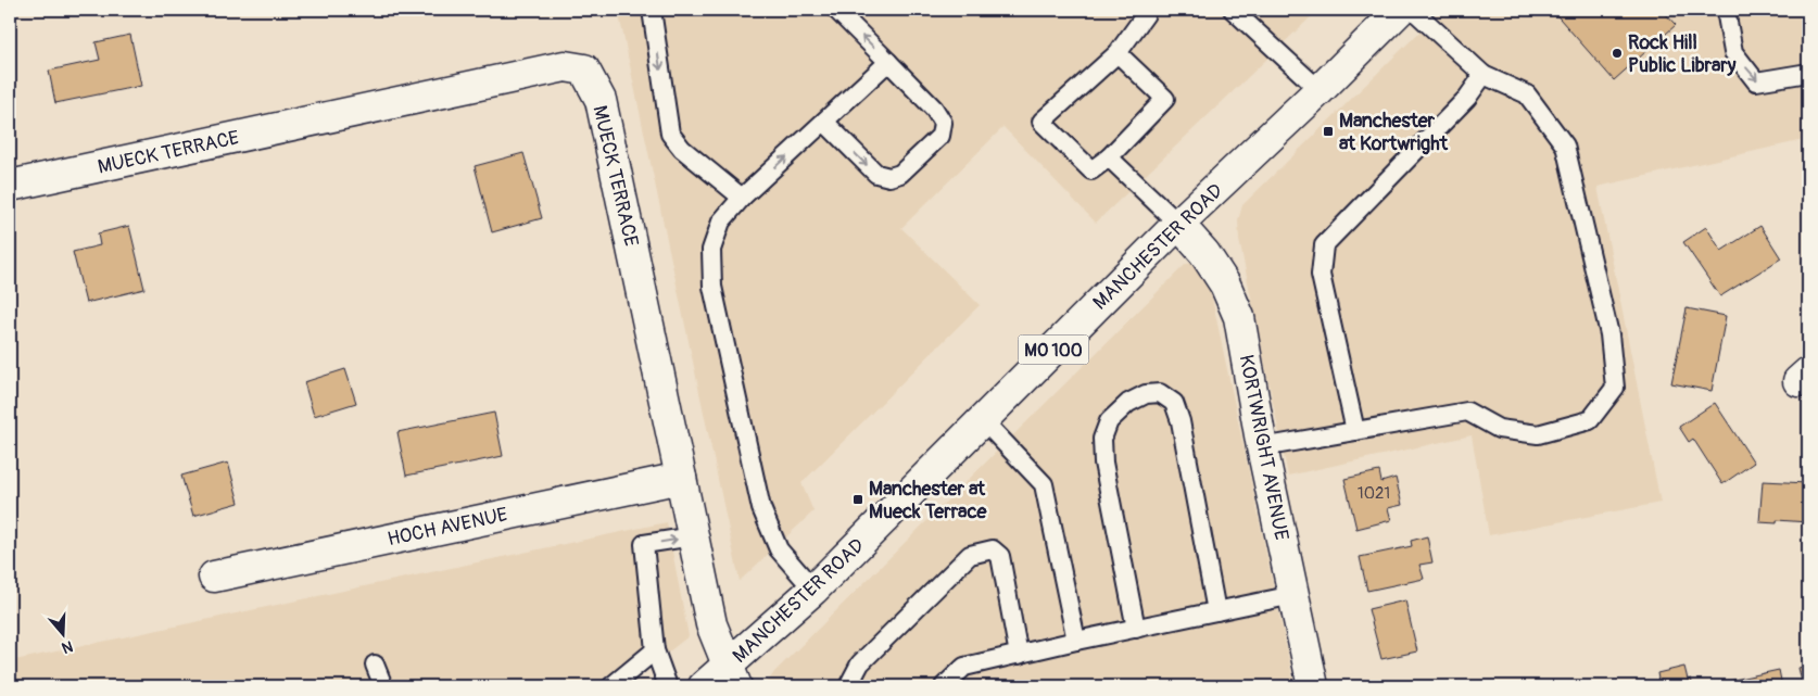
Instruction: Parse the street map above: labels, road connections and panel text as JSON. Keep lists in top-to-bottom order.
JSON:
{
  "streets": {
    "street": [
      "MUECK TERRACE",
      "MANCHESTER ROAD",
      "MO 100",
      "KORTWRIGHT AVENUE",
      "HOCH AVENUE"
    ]
  },
  "crossings": [
    ["MUECK TERRACE", "MANCHESTER ROAD"],
    ["MUECK TERRACE", "HOCH AVENUE"],
    ["MANCHESTER ROAD", "KORTWRIGHT AVENUE"]
  ],
  "places": {
    "other": ["Rock Hill Public Library"],
    "transit": ["Manchester at Kortwright", "Manchester at Mueck Terrace"]
  },
  "house_numbers": ["1021"],
  "north": "bottom"
}
